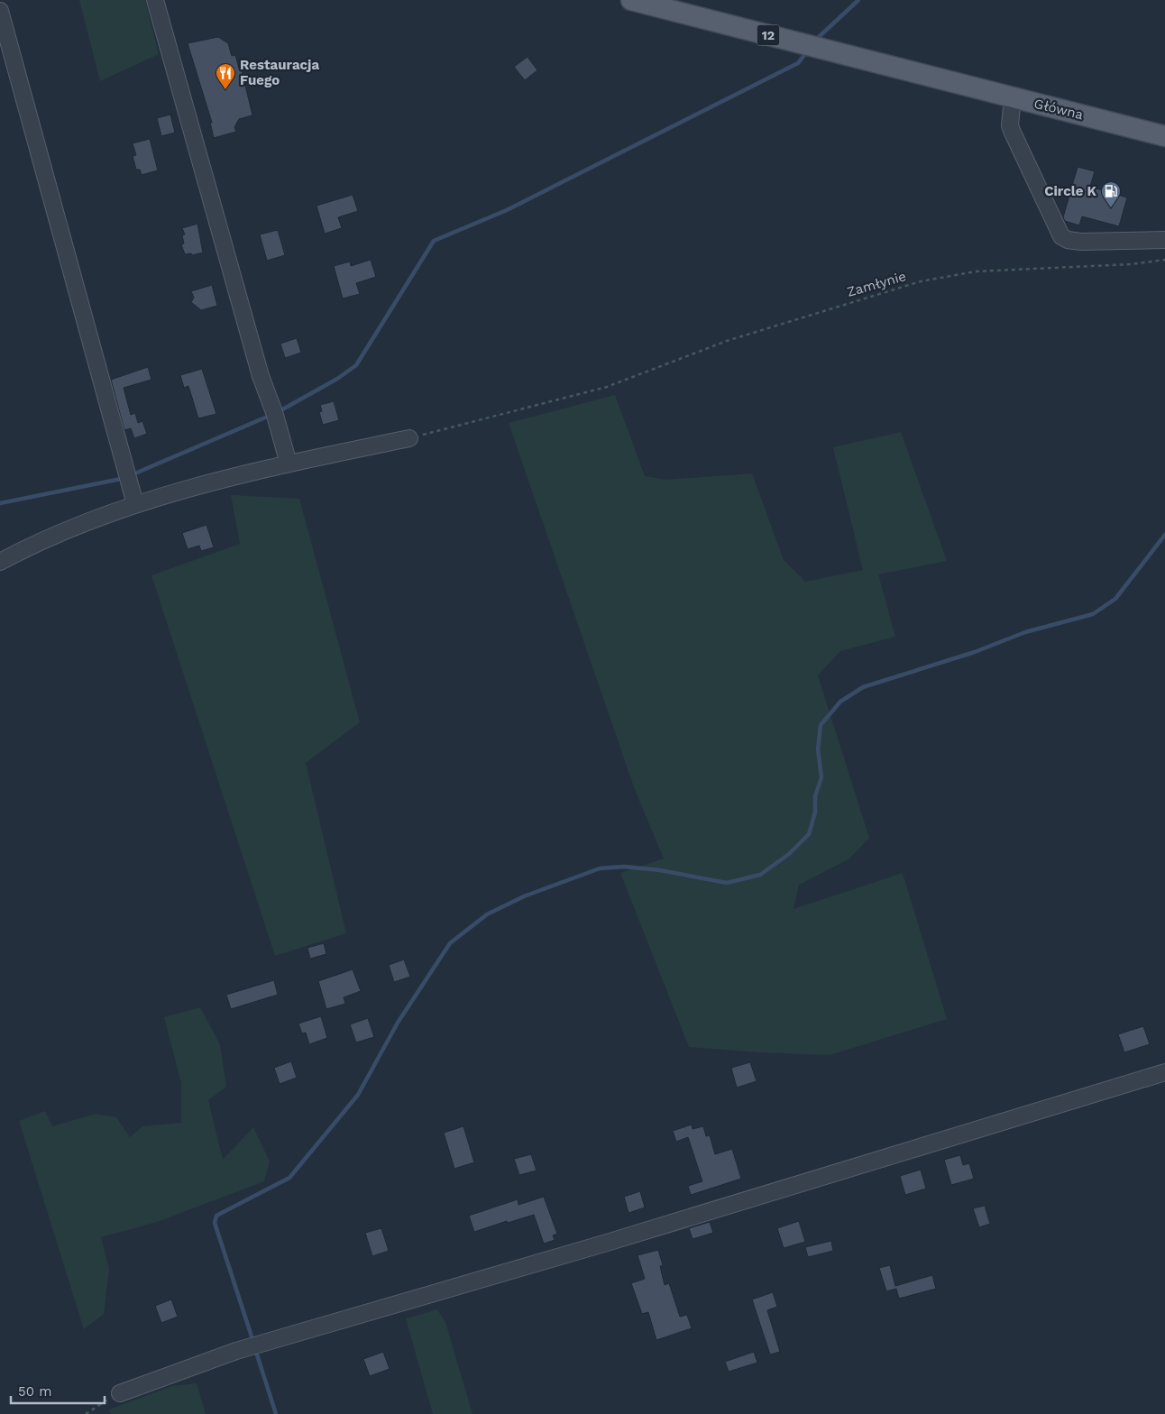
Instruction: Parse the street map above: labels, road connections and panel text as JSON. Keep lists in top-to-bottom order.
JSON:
{
  "streets": {
    "main road": ["12", "Główna"],
    "path": ["Zamłynie"]
  },
  "places": {
    "restaurant": ["Restauracja Fuego"],
    "fuel station": ["Circle K"]
  },
  "scale_bar": "50 m"
}
